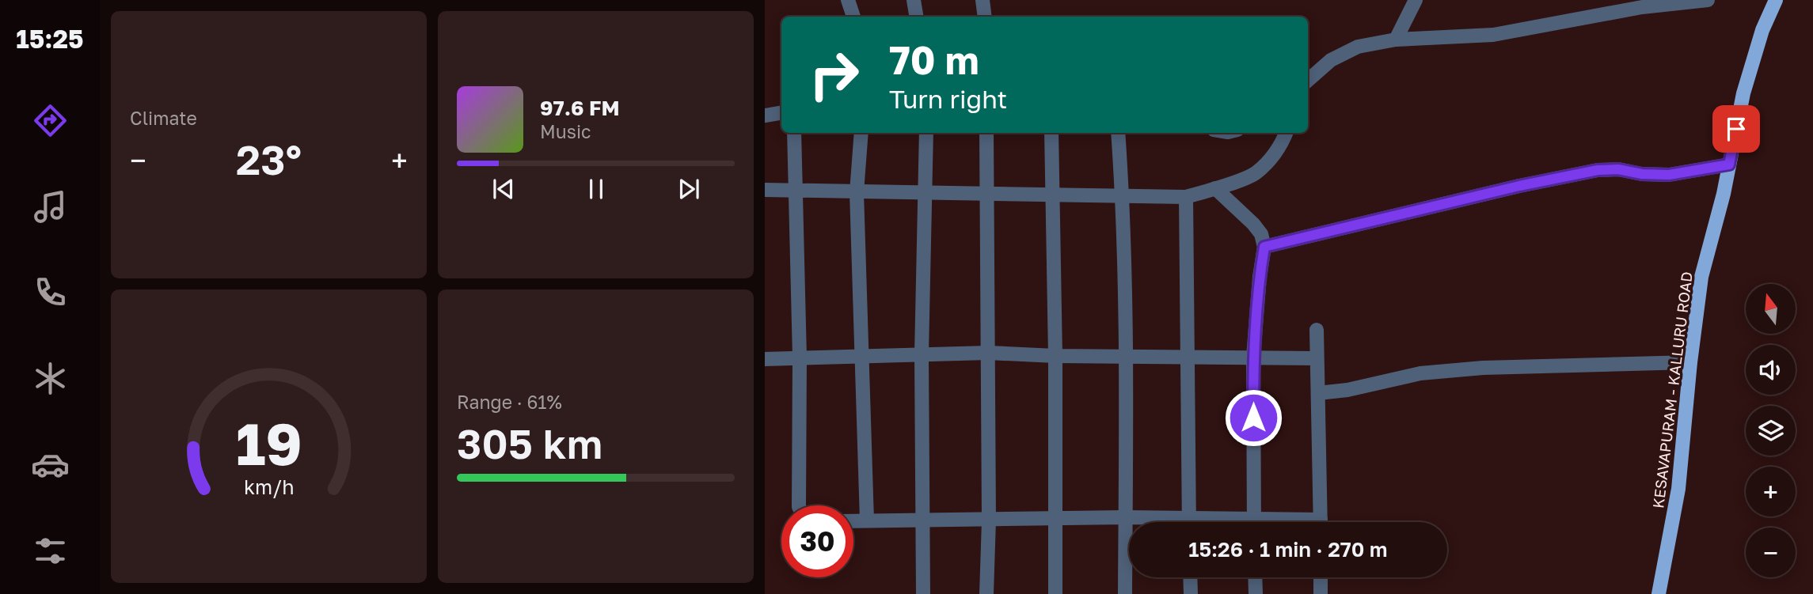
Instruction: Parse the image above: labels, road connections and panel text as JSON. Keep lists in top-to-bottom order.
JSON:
{
  "streets": {
    "main road": ["KESAVAPURAM - KALLURU ROAD"]
  },
  "north": "top",
  "page": {
    "tabs": "15:25",
    "tile": [
      "Climate",
      ["Range · 61%", "305 km"]
    ],
    "turn": ["70 m", "Turn right"],
    "song": ["97.6 FM", "Music"],
    "heat": ["−", "23°", "+"],
    "map_buttons": ["+", "−"],
    "limit": "30",
    "trip": "15:26 · 1 min · 270 m",
    "gauge": ["19", "km/h"]
  }
}
